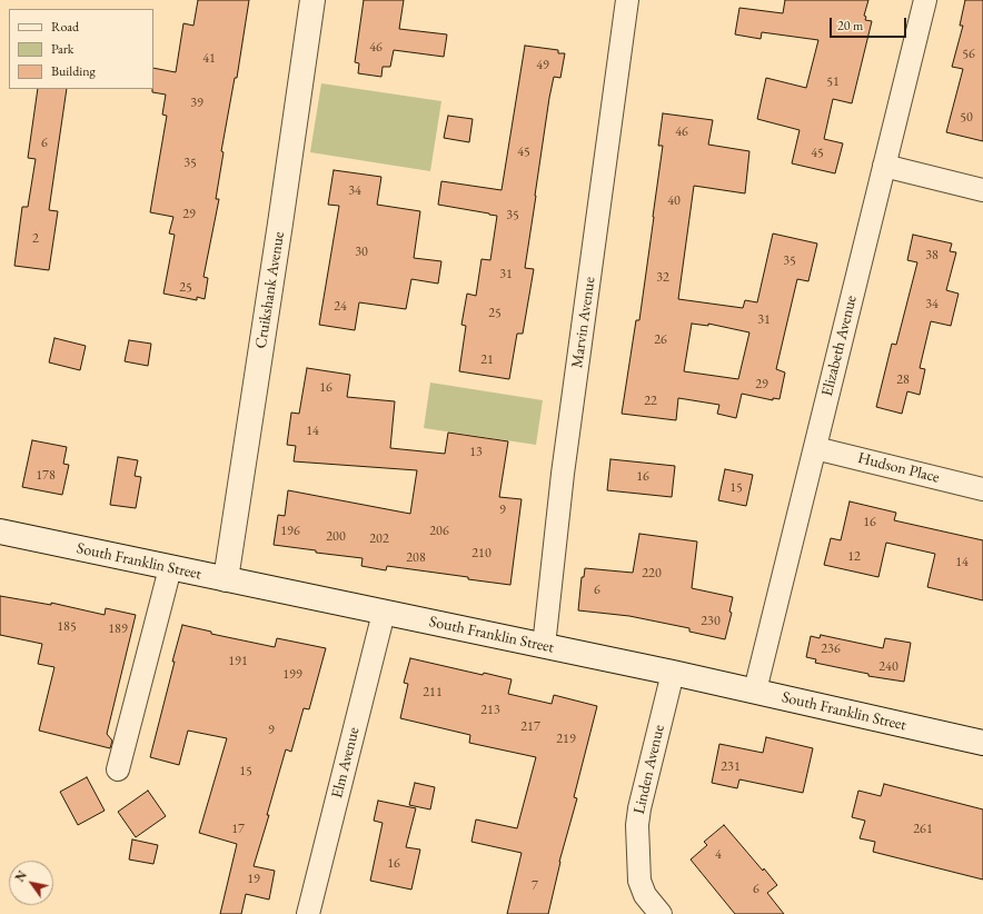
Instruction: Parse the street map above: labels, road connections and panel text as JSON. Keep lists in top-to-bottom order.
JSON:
{
  "streets": {
    "main road": ["Cruikshank Avenue", "South Franklin Street"],
    "street": [
      "Marvin Avenue",
      "Elizabeth Avenue",
      "Hudson Place",
      "Elm Avenue",
      "Linden Avenue"
    ]
  },
  "crossings": [
    ["Cruikshank Avenue", "South Franklin Street"],
    ["Marvin Avenue", "South Franklin Street"],
    ["Elizabeth Avenue", "Hudson Place"],
    ["Elizabeth Avenue", "South Franklin Street"],
    ["South Franklin Street", "Elm Avenue"],
    ["South Franklin Street", "Linden Avenue"]
  ],
  "house_numbers": [
    "46",
    "56",
    "41",
    "49",
    "51",
    "39",
    "50",
    "46",
    "6",
    "45",
    "45",
    "35",
    "34",
    "40",
    "29",
    "35",
    "2",
    "30",
    "38",
    "35",
    "31",
    "32",
    "25",
    "34",
    "24",
    "25",
    "31",
    "26",
    "21",
    "28",
    "29",
    "16",
    "22",
    "14",
    "13",
    "178",
    "16",
    "15",
    "9",
    "16",
    "196",
    "206",
    "200",
    "202",
    "210",
    "12",
    "208",
    "14",
    "220",
    "6",
    "230",
    "185",
    "189",
    "236",
    "191",
    "240",
    "199",
    "211",
    "213",
    "217",
    "9",
    "219",
    "231",
    "15",
    "17",
    "261",
    "4",
    "16",
    "19",
    "7",
    "6"
  ],
  "legend": ["Road", "Park", "Building"],
  "scale_bar": "20 m",
  "north": "top left"
}
